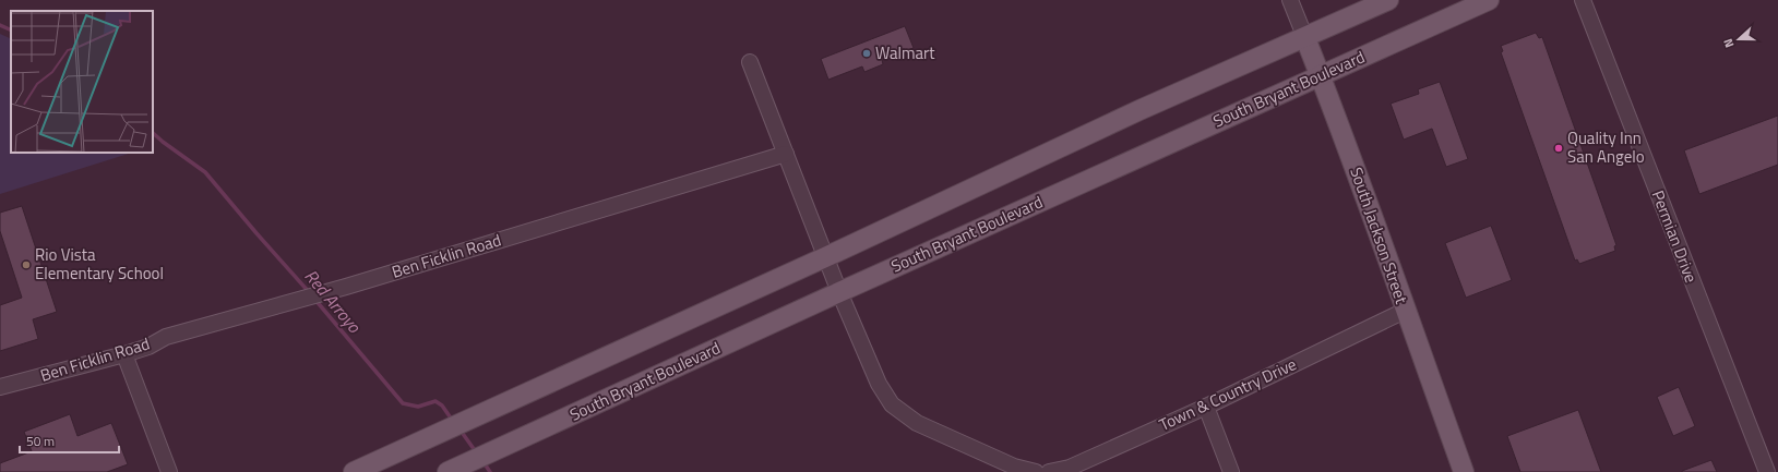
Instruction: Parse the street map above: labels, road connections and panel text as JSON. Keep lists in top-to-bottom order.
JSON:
{
  "streets": {
    "main road": ["South Bryant Boulevard", "South Jackson Street"],
    "street": ["Permian Drive", "Ben Ficklin Road", "Town & Country Drive"]
  },
  "crossings": [
    ["South Bryant Boulevard", "South Jackson Street"],
    ["South Jackson Street", "Town & Country Drive"]
  ],
  "water": ["Red Arroyo"],
  "places": ["Walmart", "Quality Inn San Angelo", "Rio Vista Elementary School"],
  "scale_bar": "50 m",
  "north": "left"
}
